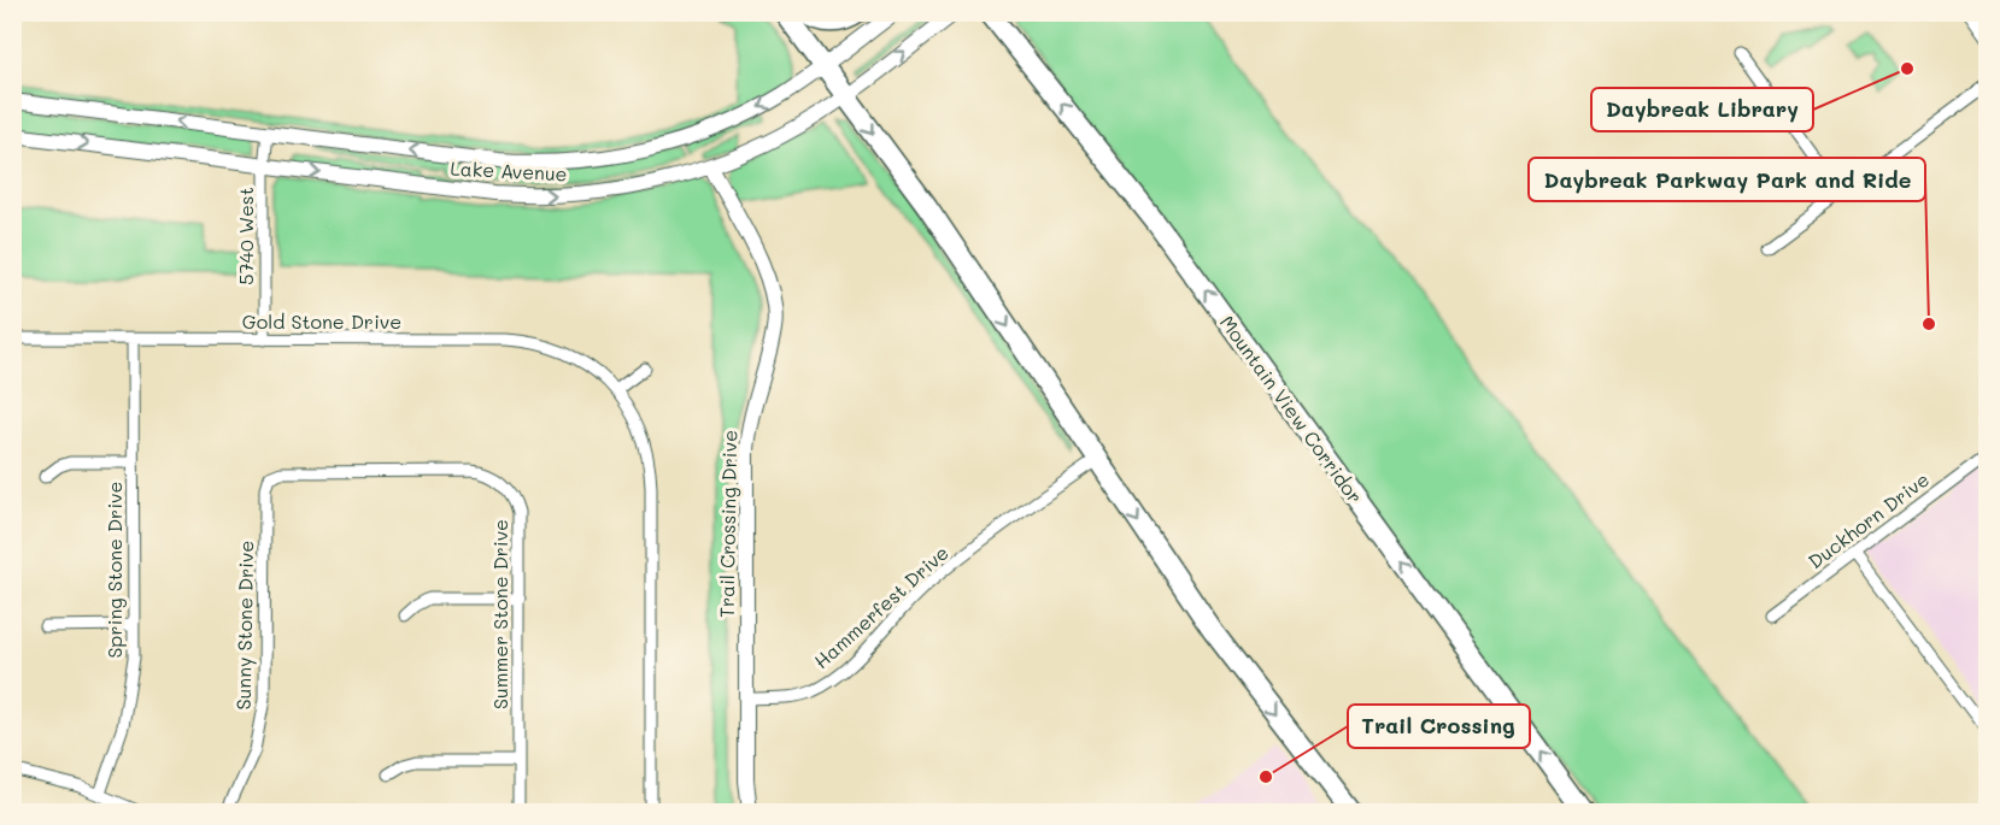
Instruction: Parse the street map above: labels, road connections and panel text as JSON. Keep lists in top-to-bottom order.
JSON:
{
  "streets": {
    "highway": ["Mountain View Corridor"],
    "street": [
      "Lake Avenue",
      "5740 West",
      "Gold Stone Drive",
      "Duckhorn Drive",
      "Trail Crossing Drive",
      "Spring Stone Drive",
      "Hammerfest Drive",
      "Summer Stone Drive",
      "Sunny Stone Drive"
    ]
  },
  "crossings": [
    ["Lake Avenue", "5740 West"],
    ["Lake Avenue", "Trail Crossing Drive"],
    ["5740 West", "Gold Stone Drive"],
    ["Gold Stone Drive", "Spring Stone Drive"],
    ["Trail Crossing Drive", "Hammerfest Drive"],
    ["Summer Stone Drive", "Sunny Stone Drive"]
  ],
  "one_way": ["Mountain View Corridor"],
  "places": ["Daybreak Library", "Daybreak Parkway Park and Ride", "Trail Crossing"]
}
